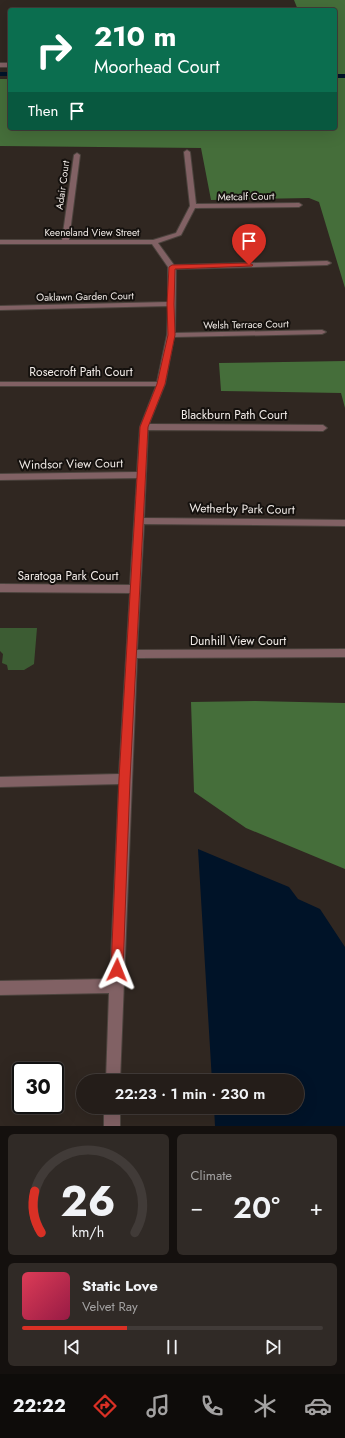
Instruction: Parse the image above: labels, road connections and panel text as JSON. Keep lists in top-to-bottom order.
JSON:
{
  "streets": {
    "street": [
      "Adair Court",
      "Metcalf Court",
      "Keeneland View Street",
      "Oaklawn Garden Court",
      "Welsh Terrace Court",
      "Rosecroft Path Court",
      "Blackburn Path Court",
      "Windsor View Court",
      "Wetherby Park Court",
      "Saratoga Park Court",
      "Dunhill View Court"
    ]
  },
  "crossings": [
    ["Adair Court", "Keeneland View Street"]
  ],
  "page": {
    "turn": ["210 m", "Moorhead Court"],
    "then": "Then",
    "limit": "30",
    "trip": "22:23 · 1 min · 230 m",
    "tile": "Climate",
    "heat": ["−", "20°", "+"],
    "song": ["Static Love", "Velvet Ray"],
    "tabs": "22:22",
    "gauge": ["26", "km/h"]
  }
}
